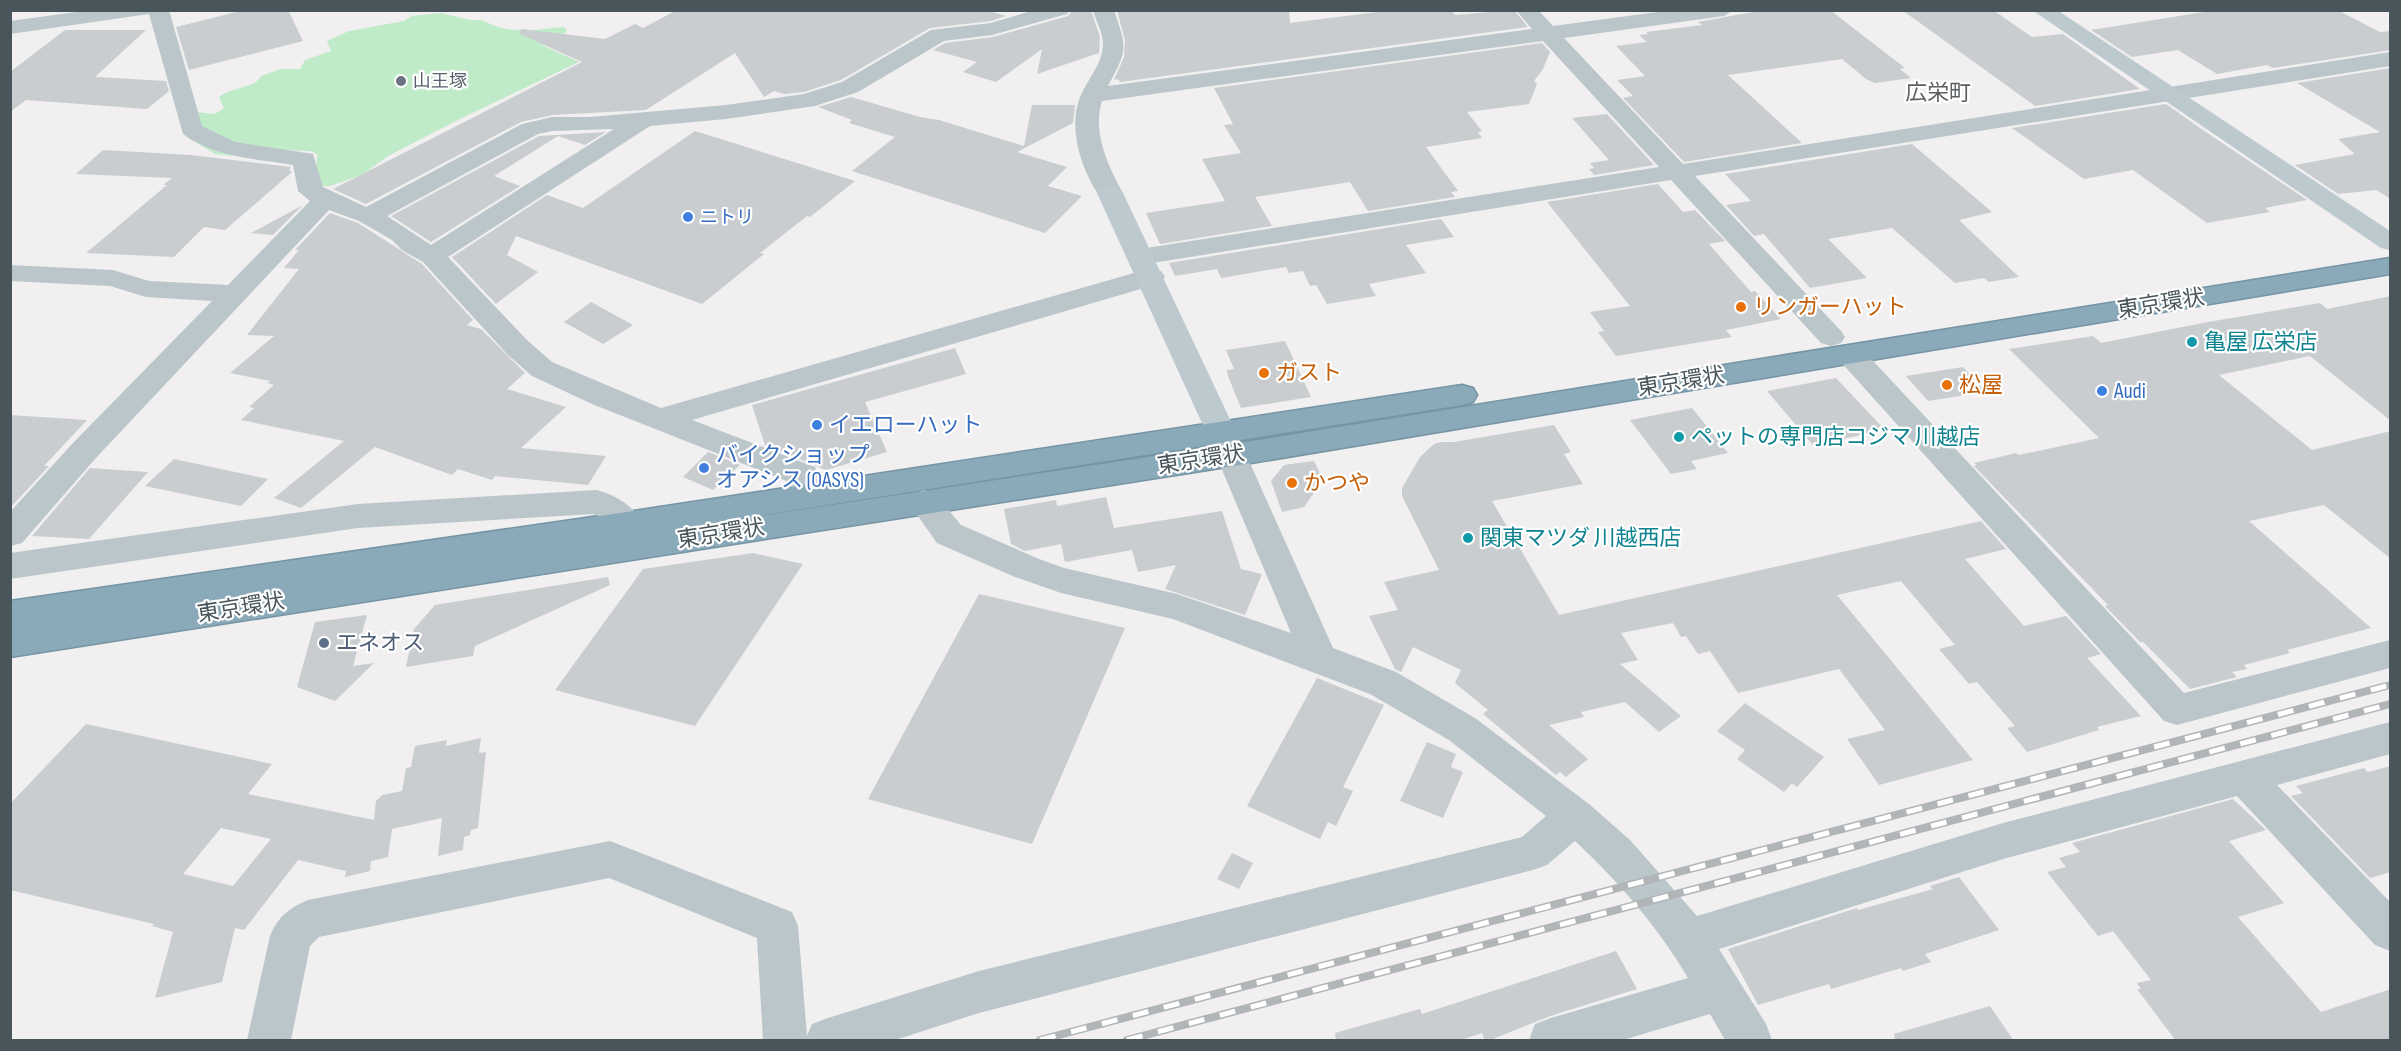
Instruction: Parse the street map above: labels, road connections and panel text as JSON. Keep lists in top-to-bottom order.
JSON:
{
  "streets": {
    "highway": ["東京環状"]
  },
  "districts": ["広栄町"],
  "places": [
    "山王塚",
    "ニトリ",
    "リンガーハット",
    "亀屋 広栄店",
    "ガスト",
    "松屋",
    "Audi",
    "イエローハット",
    "ペットの専門店コジマ 川越店",
    "バイクショップ オアシス (OASYS)",
    "かつや",
    "関東マツダ 川越西店",
    "エネオス"
  ]
}
